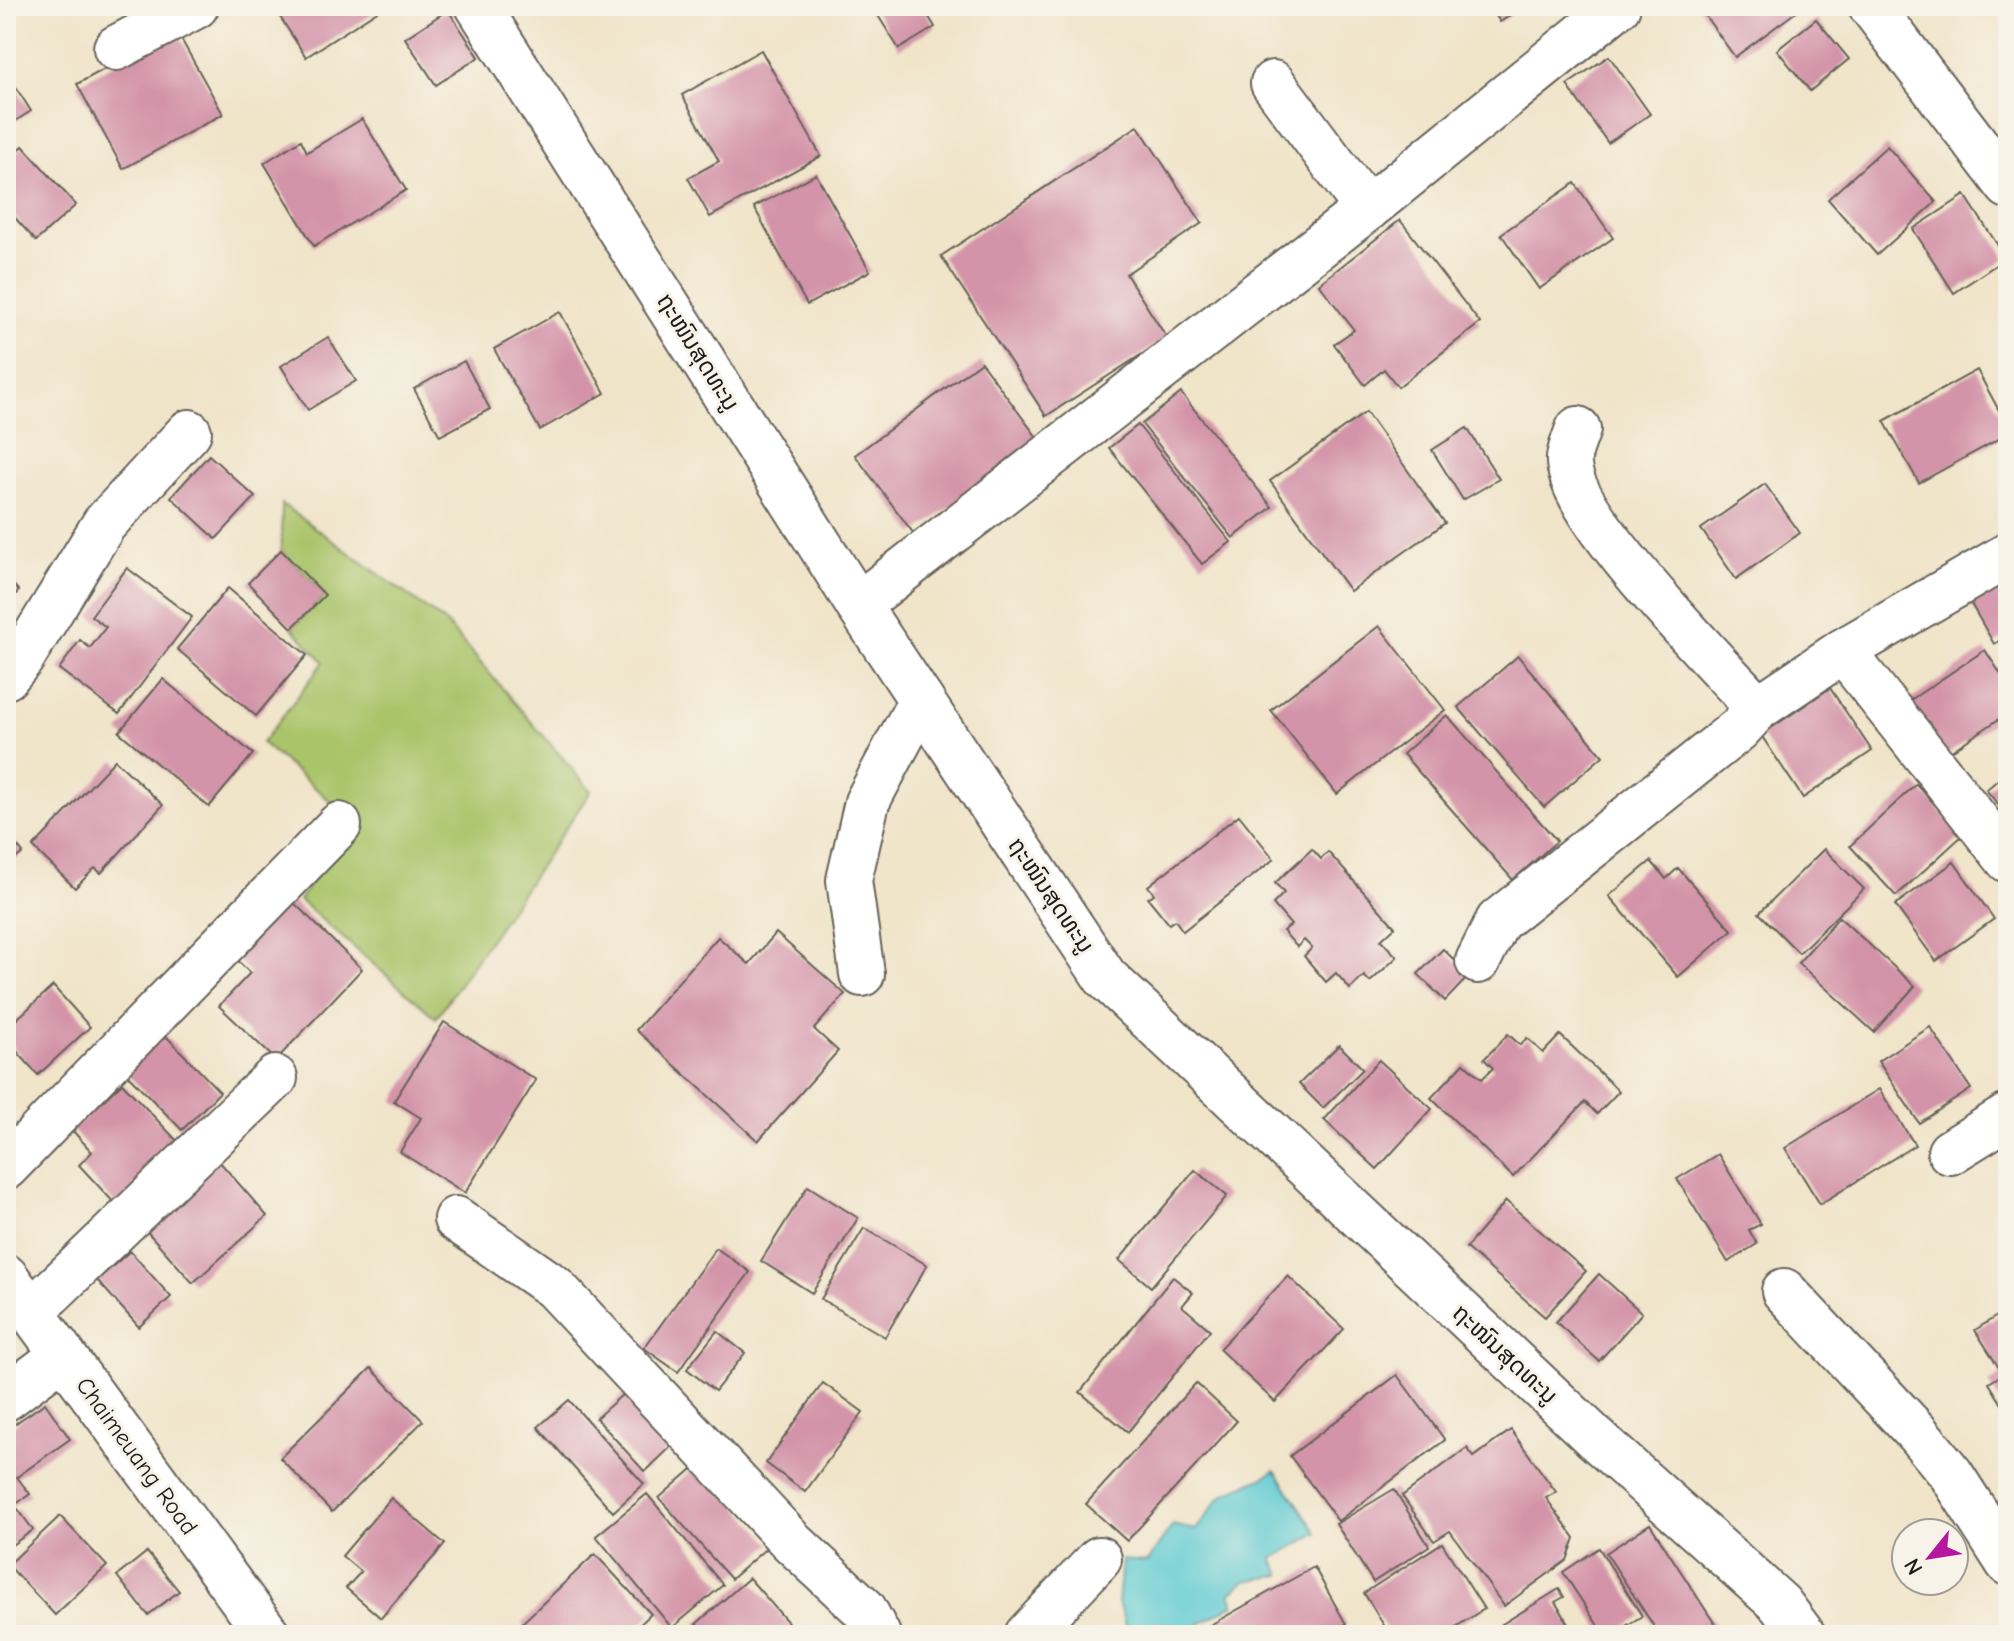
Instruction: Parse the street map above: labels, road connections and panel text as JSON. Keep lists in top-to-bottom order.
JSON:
{
  "streets": {
    "street": ["ຖະໜົນສຸດທະນູ", "Chaimeuang Road"]
  },
  "north": "bottom left"
}
